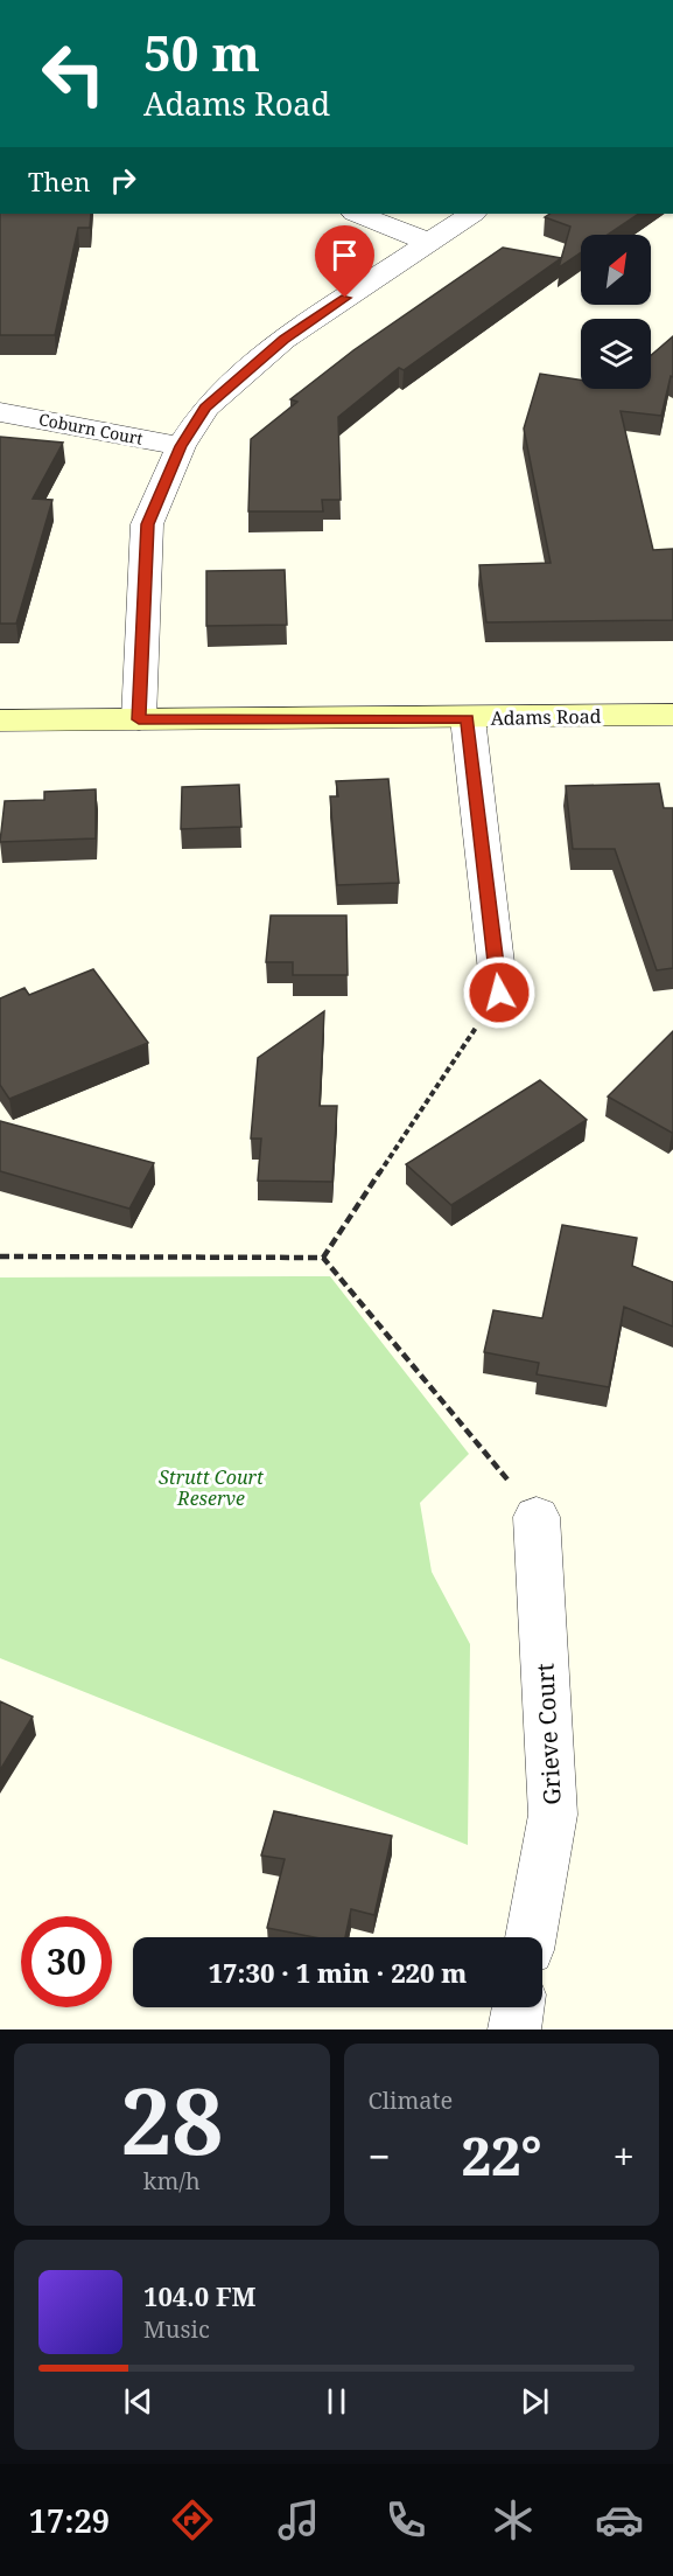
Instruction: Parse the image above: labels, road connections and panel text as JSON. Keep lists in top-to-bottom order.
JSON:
{
  "streets": {
    "street": ["Coburn Court", "Adams Road", "Grieve Court"]
  },
  "parks": ["Strutt Court Reserve"],
  "north": "top right",
  "page": {
    "turn": ["50 m", "Adams Road"],
    "then": "Then",
    "limit": "30",
    "trip": "17:30 · 1 min · 220 m",
    "tile": [
      ["28", "km/h"],
      "Climate"
    ],
    "heat": ["−", "22°", "+"],
    "song": ["104.0 FM", "Music"],
    "tabs": "17:29"
  }
}
